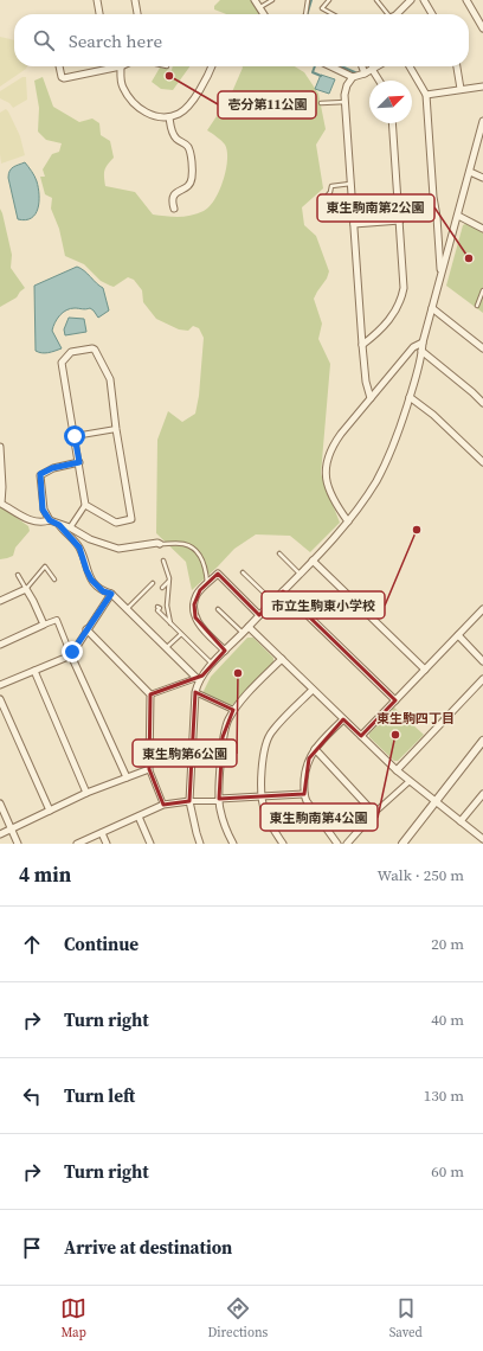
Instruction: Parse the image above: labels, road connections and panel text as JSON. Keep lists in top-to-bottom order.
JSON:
{
  "districts": ["東生駒四丁目"],
  "places": [
    "壱分第11公園",
    "東生駒南第2公園",
    "市立生駒東小学校",
    "東生駒第6公園",
    "東生駒南第4公園"
  ],
  "north": "top right",
  "page": {
    "search": "Search here",
    "heading": ["4 min", "Walk · 250 m"],
    "list": [
      ["Continue", "20 m"],
      ["Turn right", "40 m"],
      ["Turn left", "130 m"],
      ["Turn right", "60 m"],
      "Arrive at destination"
    ],
    "nav": ["Map", "Directions", "Saved"]
  }
}
